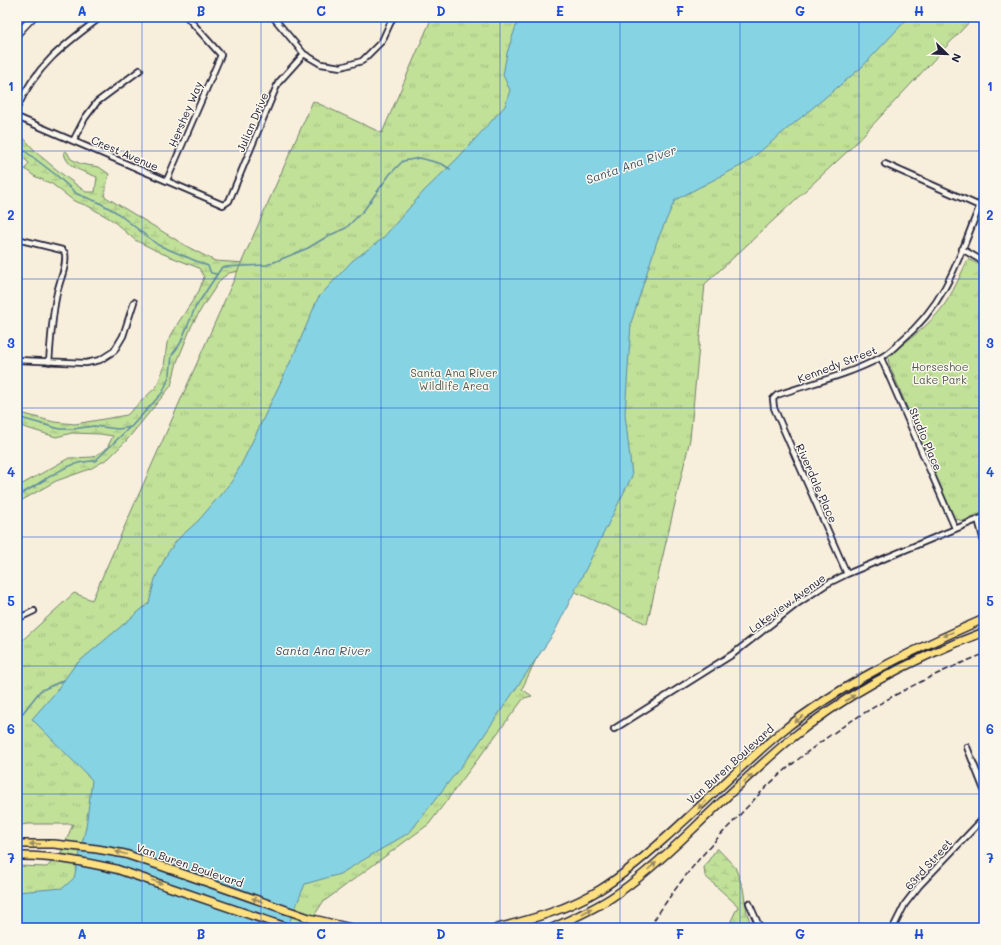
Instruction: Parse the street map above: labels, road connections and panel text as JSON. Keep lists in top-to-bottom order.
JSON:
{
  "streets": {
    "main road": ["Van Buren Boulevard"],
    "street": [
      "Hershey Way",
      "Julian Drive",
      "Crest Avenue",
      "Kennedy Street",
      "Studio Place",
      "Riverdale Place",
      "Lakeview Avenue",
      "63rd Street"
    ]
  },
  "crossings": [
    ["Hershey Way", "Crest Avenue"],
    ["Julian Drive", "Crest Avenue"],
    ["Kennedy Street", "Studio Place"],
    ["Kennedy Street", "Riverdale Place"],
    ["Studio Place", "Lakeview Avenue"],
    ["Riverdale Place", "Lakeview Avenue"]
  ],
  "water": ["Santa Ana River"],
  "parks": ["Horseshoe Lake Park", "Santa Ana River Wildlife Area"],
  "north": "bottom right",
  "grid": {
    "columns": [
      "A",
      "B",
      "C",
      "D",
      "E",
      "F",
      "G",
      "H"
    ],
    "rows": [
      "1",
      "2",
      "3",
      "4",
      "5",
      "6",
      "7"
    ]
  }
}
